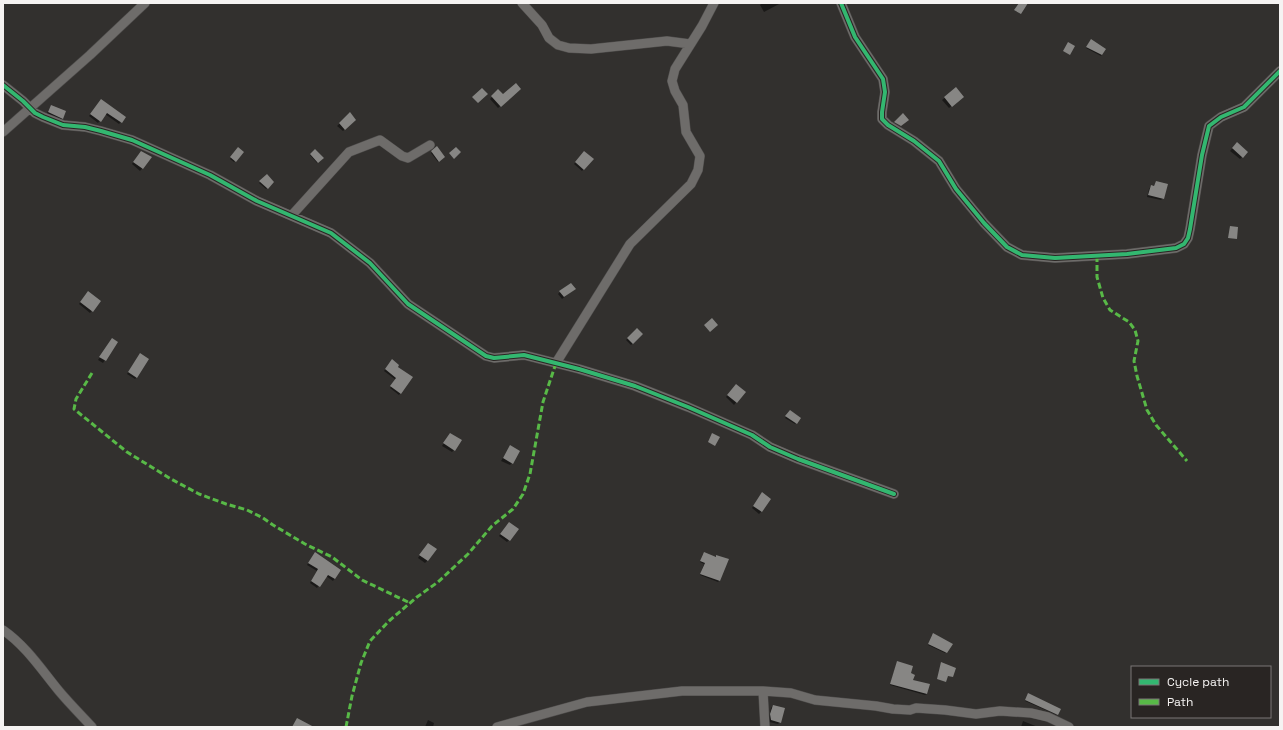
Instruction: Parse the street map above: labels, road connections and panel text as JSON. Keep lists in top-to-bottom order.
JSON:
{
  "legend": ["Cycle path", "Path"]
}
